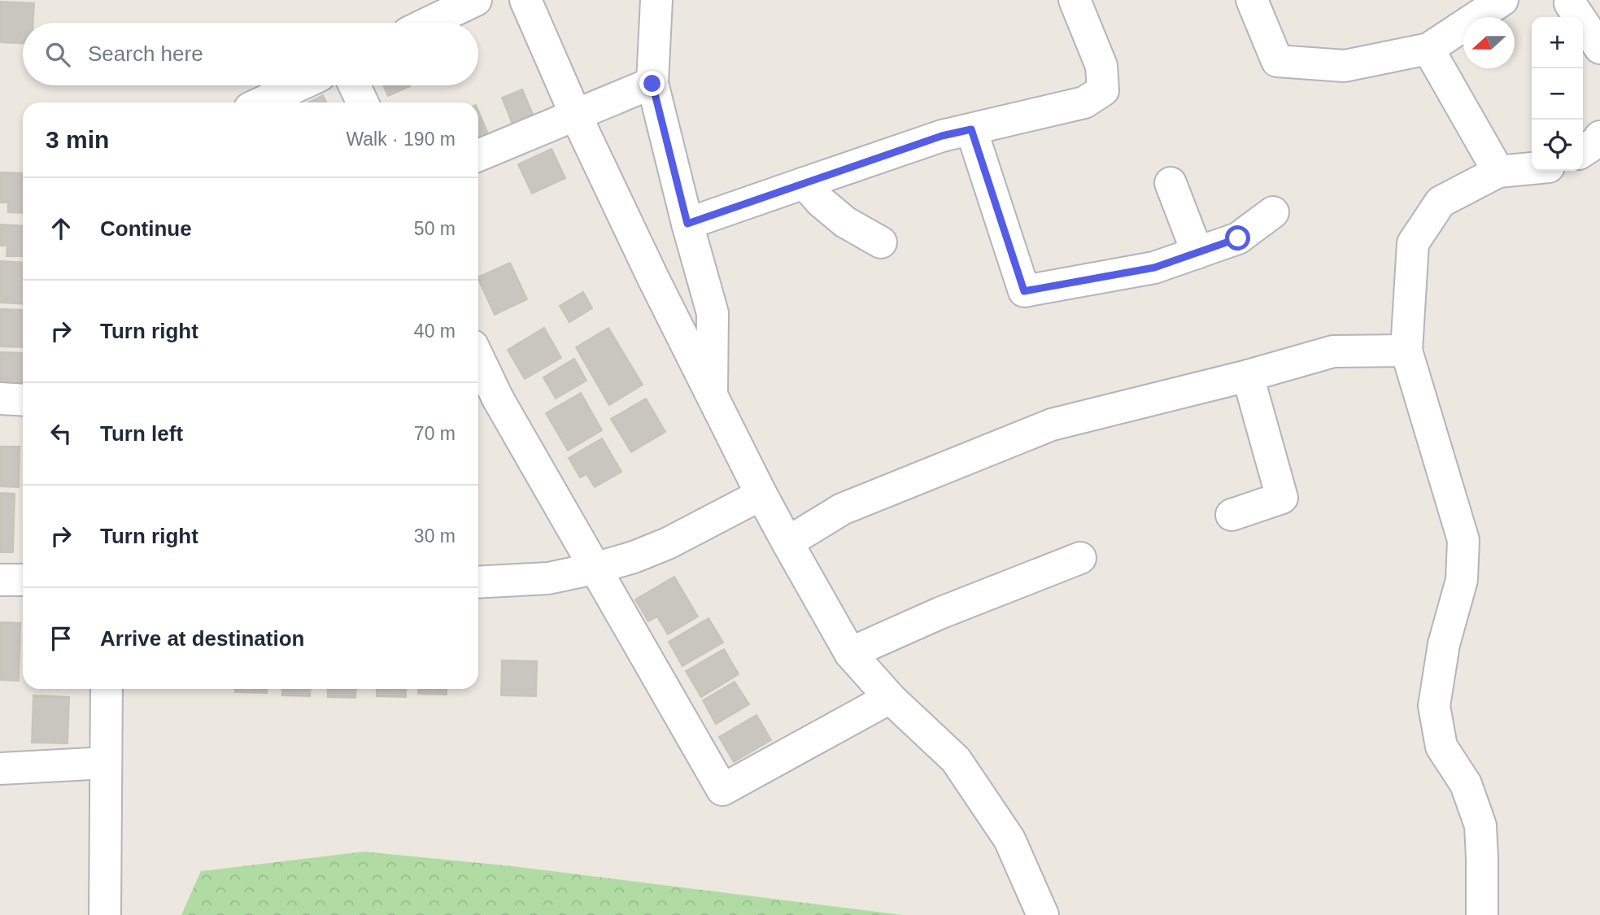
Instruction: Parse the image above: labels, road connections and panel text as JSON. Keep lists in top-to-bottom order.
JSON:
{
  "north": "left",
  "page": {
    "map_buttons": ["+", "−"],
    "search": "Search here",
    "heading": ["3 min", "Walk · 190 m"],
    "list": [
      ["Continue", "50 m"],
      ["Turn right", "40 m"],
      ["Turn left", "70 m"],
      ["Turn right", "30 m"],
      "Arrive at destination"
    ]
  }
}
